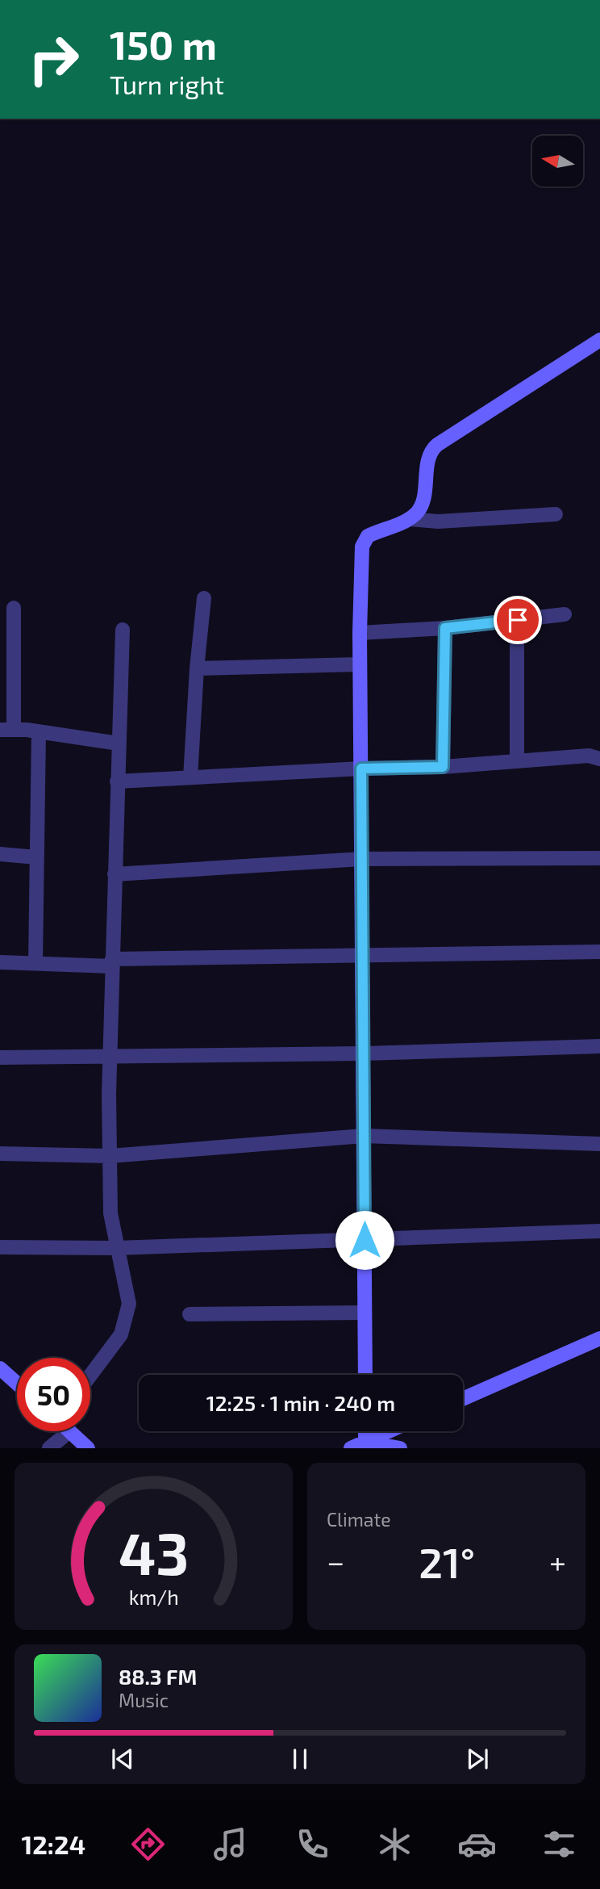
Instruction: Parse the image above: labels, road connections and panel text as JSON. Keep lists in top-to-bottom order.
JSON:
{
  "north": "left",
  "page": {
    "turn": ["150 m", "Turn right"],
    "limit": "50",
    "trip": "12:25 · 1 min · 240 m",
    "tile": "Climate",
    "heat": ["−", "21°", "+"],
    "song": ["88.3 FM", "Music"],
    "tabs": "12:24",
    "gauge": ["43", "km/h"]
  }
}
